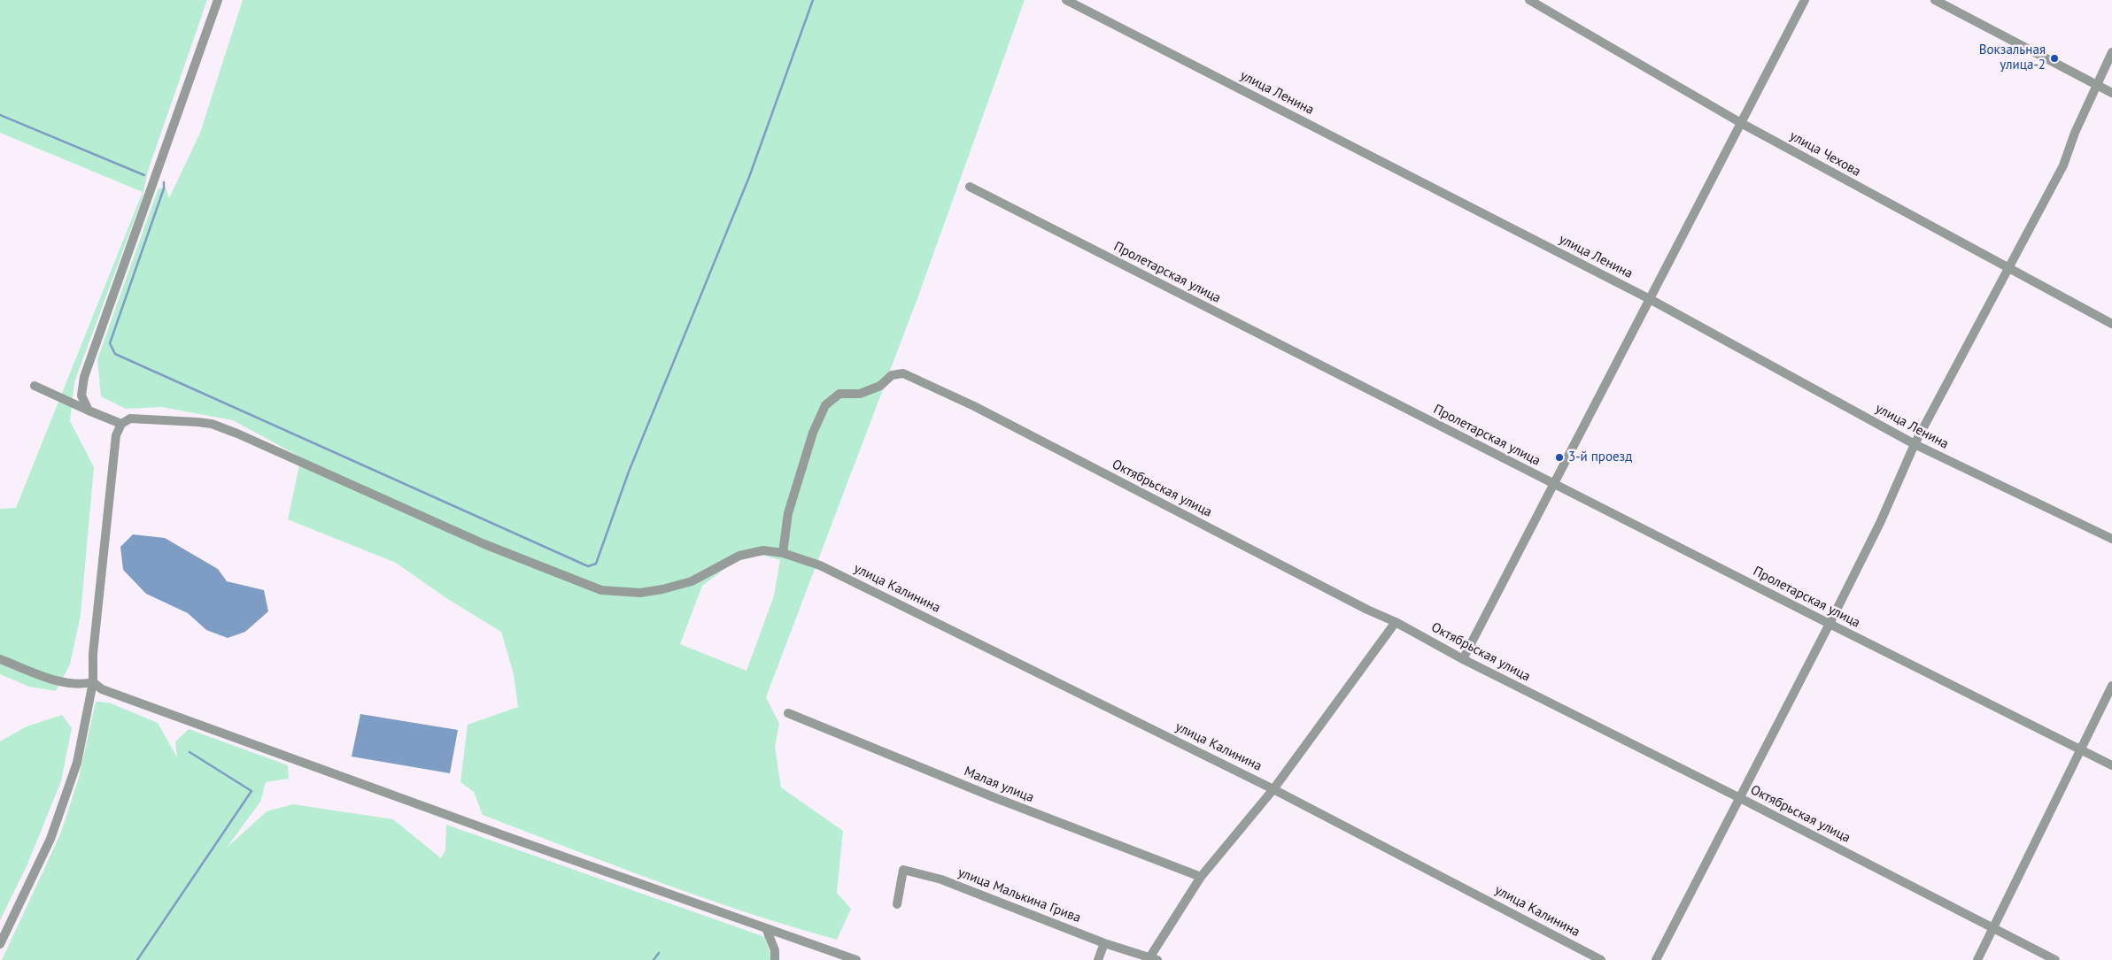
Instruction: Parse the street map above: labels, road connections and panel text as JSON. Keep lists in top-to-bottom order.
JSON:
{
  "streets": {
    "street": [
      "улица Ленина",
      "улица Чехова",
      "Пролетарская улица",
      "Октябрьская улица",
      "улица Калинина",
      "Малая улица",
      "улица Малькина Грива"
    ]
  },
  "crossings": [
    ["Октябрьская улица", "улица Калинина"]
  ],
  "places": ["Вокзальная улица-2", "3-й проезд"]
}
